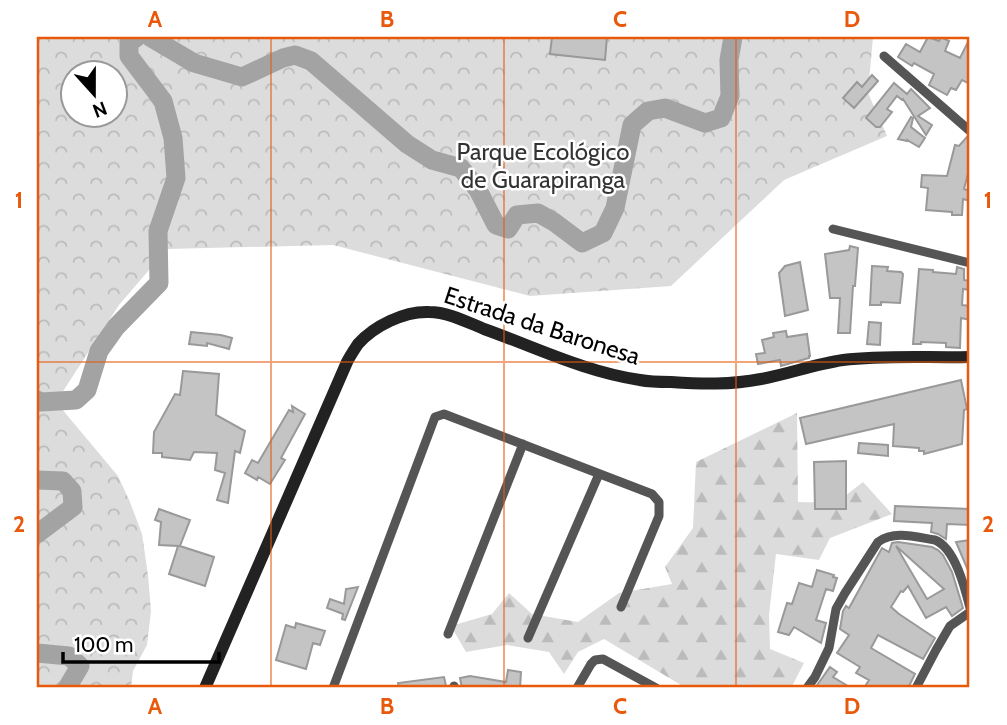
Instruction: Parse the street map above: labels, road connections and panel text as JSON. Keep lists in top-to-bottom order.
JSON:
{
  "streets": {
    "main road": ["Estrada da Baronesa"]
  },
  "parks": ["Parque Ecológico de Guarapiranga"],
  "scale_bar": "100 m",
  "north": "bottom",
  "grid": {
    "columns": [
      "A",
      "B",
      "C",
      "D"
    ],
    "rows": ["1", "2"]
  }
}
